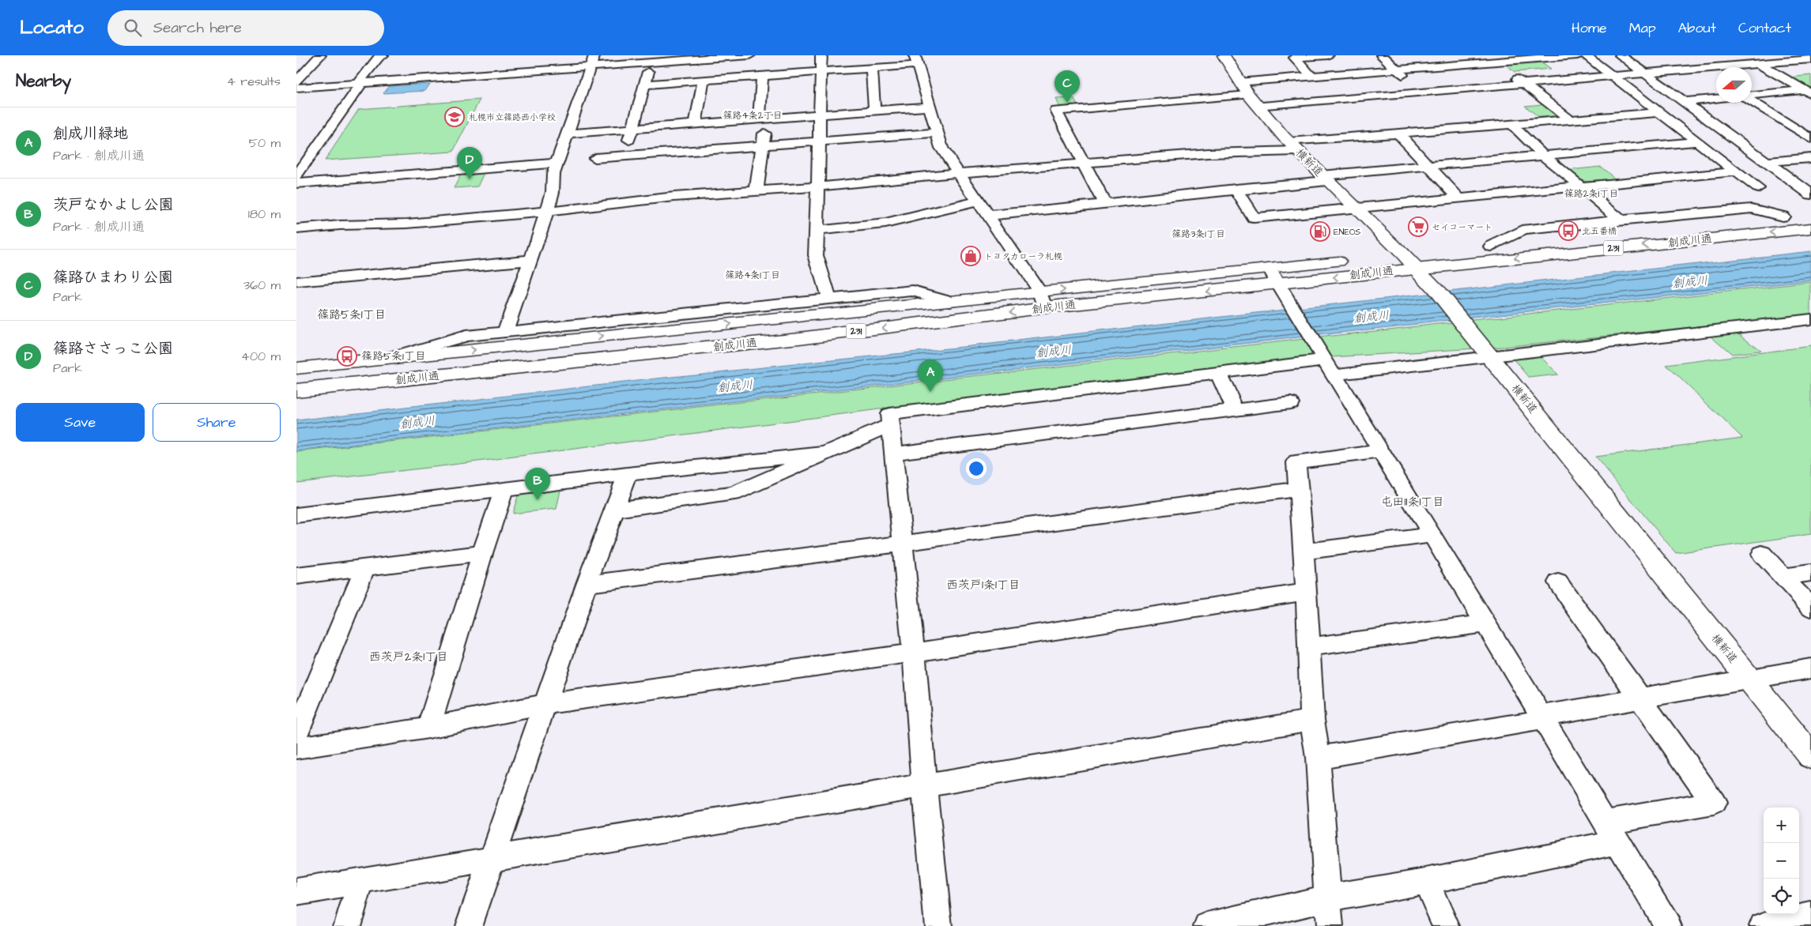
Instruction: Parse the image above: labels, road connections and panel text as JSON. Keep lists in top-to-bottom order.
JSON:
{
  "streets": {
    "main road": ["横新道", "創成川通", "231"]
  },
  "crossings": [
    ["横新道", "創成川通"]
  ],
  "districts": [
    "篠路4条2丁目",
    "篠路2条1丁目",
    "篠路3条1丁目",
    "篠路4条1丁目",
    "篠路5条1丁目",
    "屯田11条1丁目",
    "西茨戸1条1丁目",
    "西茨戸2条1丁目"
  ],
  "water": ["創成川"],
  "places": {
    "school or university": ["札幌市立篠路西小学校"],
    "supermarket": ["セイコーマート"],
    "bus stop": ["北五番橋", "篠路5条1丁目"],
    "fuel station": ["ENEOS"],
    "shop": ["トヨタカローラ札幌"]
  },
  "north": "left",
  "page": {
    "header": "Locato",
    "search": "Search here",
    "nav": [
      "Home",
      "Map",
      "About",
      "Contact"
    ],
    "heading": ["Nearby", "4 results"],
    "pins": [
      "C",
      "D",
      "A",
      "B"
    ],
    "list": [
      {
        "mark": "A",
        "name": "創成川緑地",
        "note": "Park · 創成川通",
        "value": "50 m"
      },
      {
        "mark": "B",
        "name": "茨戸なかよし公園",
        "note": "Park · 創成川通",
        "value": "180 m"
      },
      {
        "mark": "C",
        "name": "篠路ひまわり公園",
        "note": "Park",
        "value": "360 m"
      },
      {
        "mark": "D",
        "name": "篠路ささっこ公園",
        "note": "Park",
        "value": "400 m"
      }
    ],
    "buttons": ["Save", "Share"],
    "map_buttons": ["+", "−"]
  }
}
